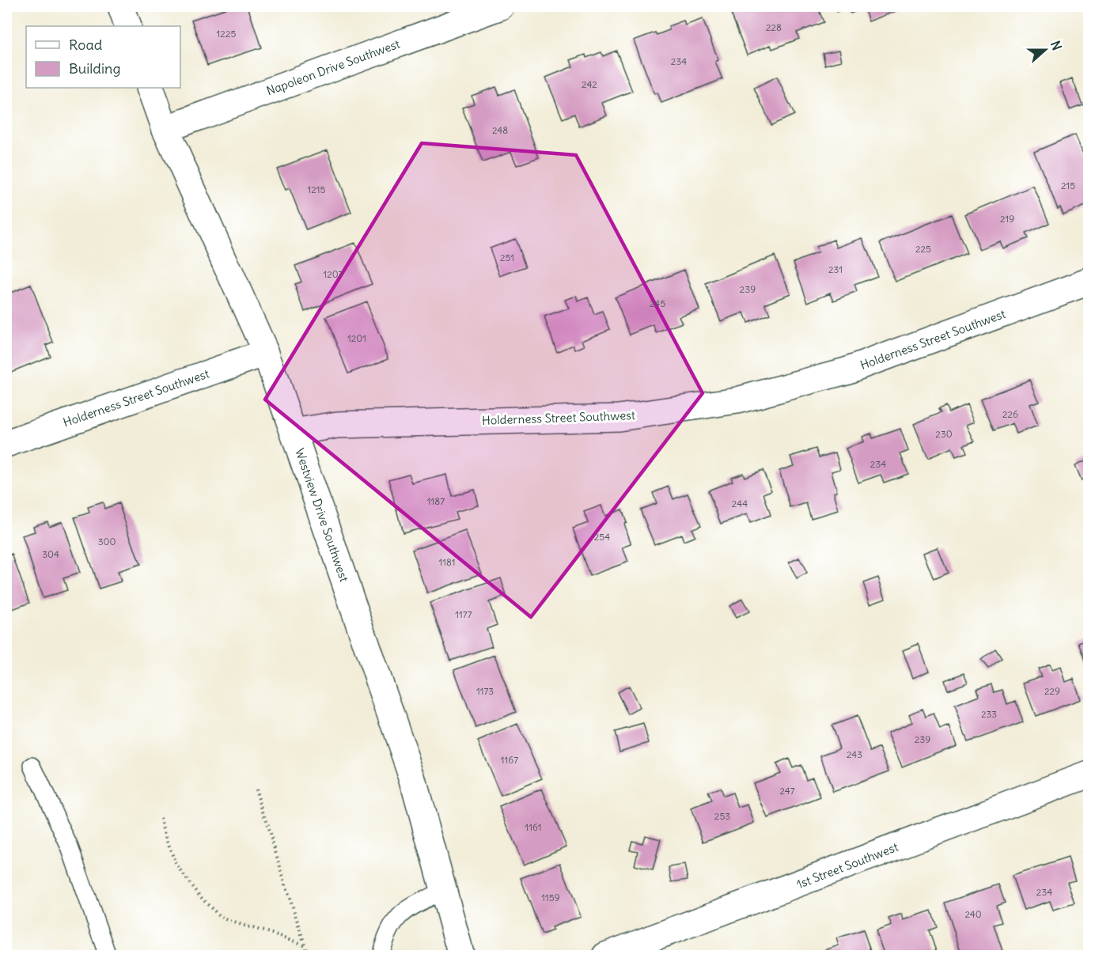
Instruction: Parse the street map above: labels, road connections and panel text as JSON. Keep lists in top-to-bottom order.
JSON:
{
  "streets": {
    "street": [
      "Napoleon Drive Southwest",
      "Holderness Street Southwest",
      "Westview Drive Southwest",
      "1st Street Southwest"
    ]
  },
  "crossings": [
    ["Napoleon Drive Southwest", "Westview Drive Southwest"],
    ["Holderness Street Southwest", "Westview Drive Southwest"]
  ],
  "house_numbers": [
    "228",
    "1225",
    "234",
    "242",
    "248",
    "215",
    "1215",
    "219",
    "225",
    "251",
    "231",
    "1207",
    "239",
    "245",
    "1201",
    "226",
    "230",
    "234",
    "1187",
    "244",
    "254",
    "300",
    "304",
    "1181",
    "1177",
    "1173",
    "229",
    "233",
    "239",
    "243",
    "1167",
    "247",
    "253",
    "1161",
    "234",
    "1159",
    "240"
  ],
  "legend": ["Road", "Building"],
  "north": "right"
}
